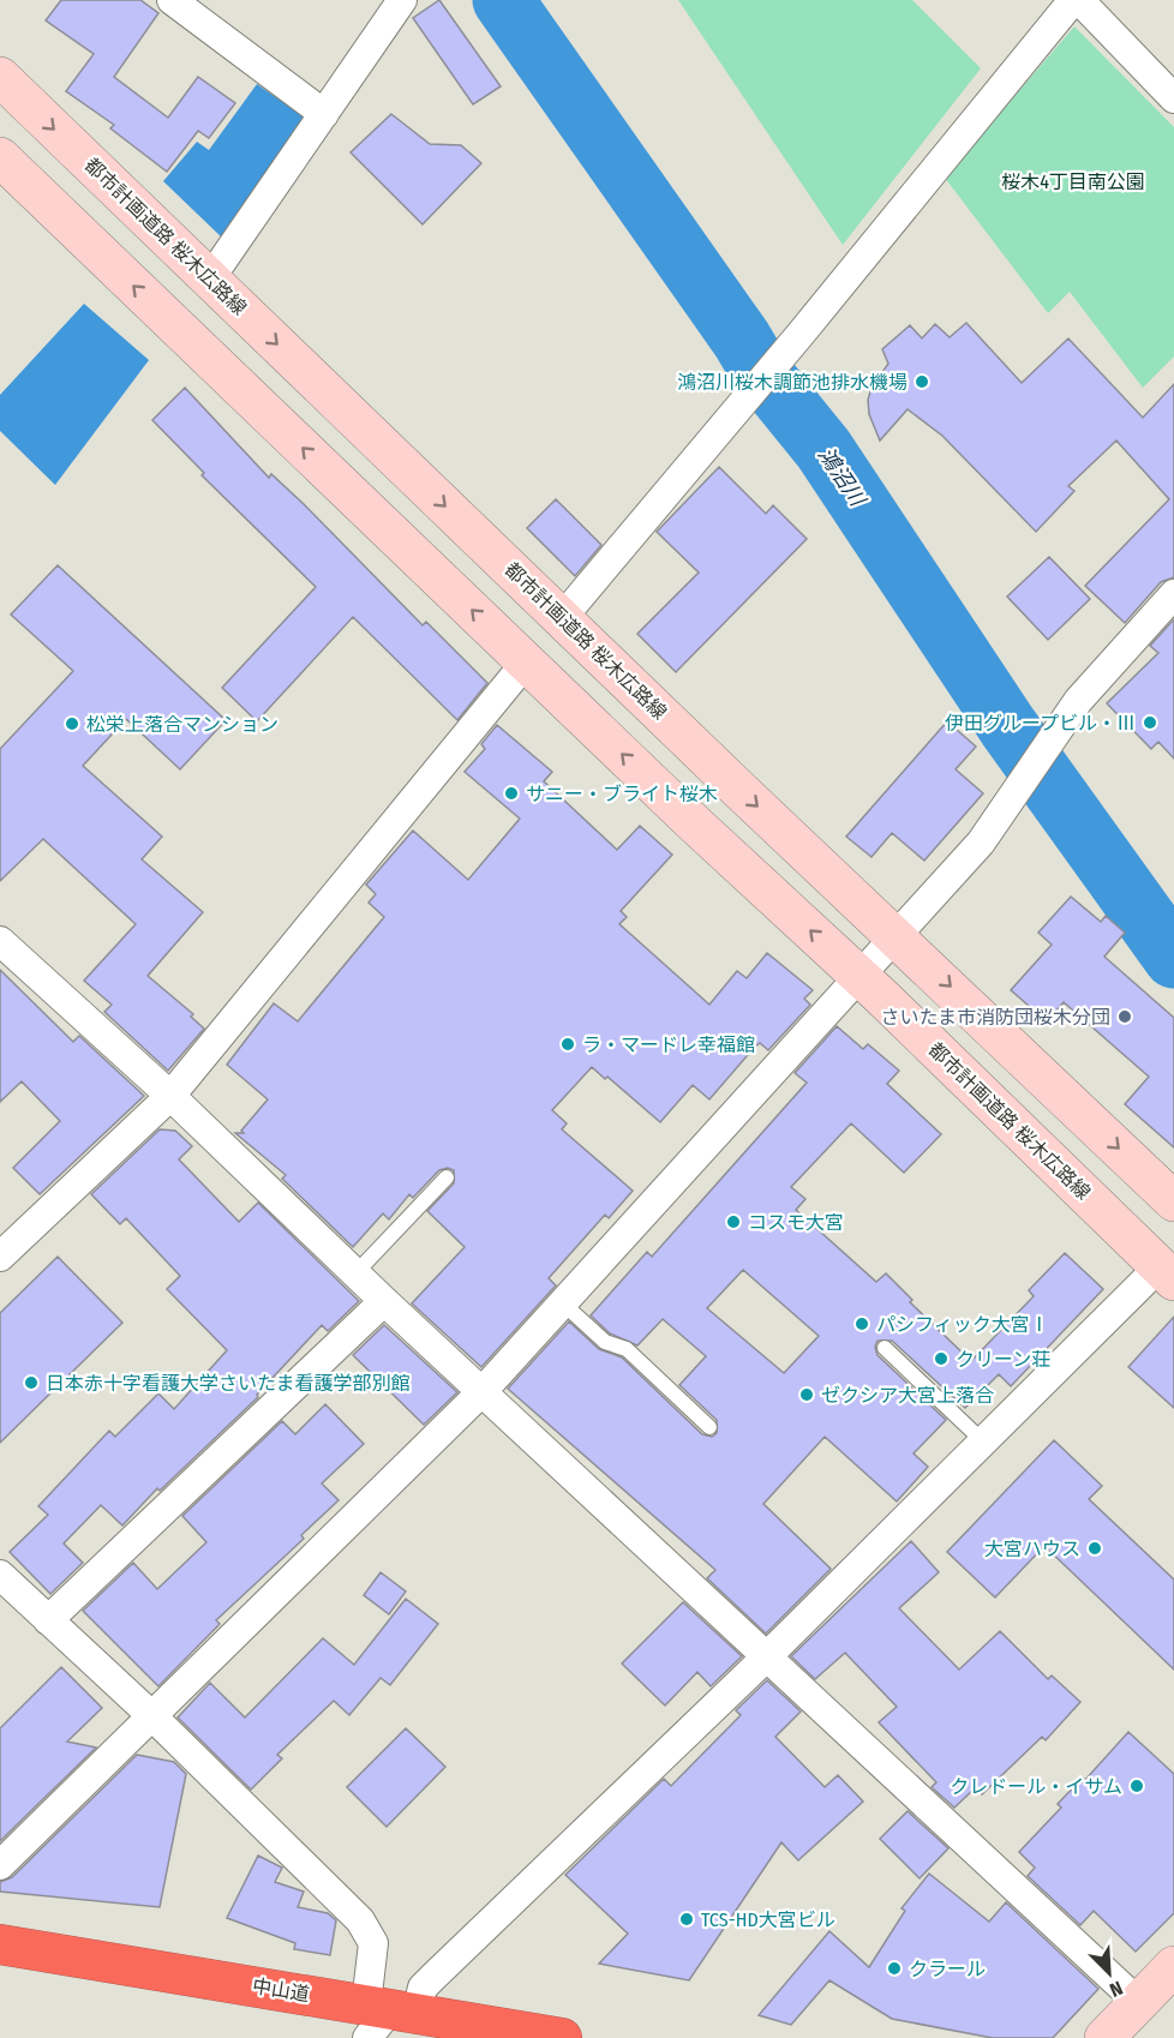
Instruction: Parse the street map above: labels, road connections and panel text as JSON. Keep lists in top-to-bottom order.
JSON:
{
  "streets": {
    "highway": ["中山道"],
    "street": ["都市計画道路 桜木広路線"]
  },
  "water": ["鴻沼川"],
  "parks": ["桜木4丁目南公園"],
  "places": [
    "鴻沼川桜木調節池排水機場",
    "伊田グループビル・Ⅲ",
    "松栄上落合マンション",
    "サニー・ブライト桜木",
    "さいたま市消防団桜木分団",
    "ラ・マードレ幸福館",
    "コスモ大宮",
    "パシフィック大宮Ⅰ",
    "クリーン荘",
    "日本赤十字看護大学さいたま看護学部別館",
    "ゼクシア大宮上落合",
    "大宮ハウス",
    "クレドール・イサム",
    "TCS-HD大宮ビル",
    "クラール"
  ],
  "north": "bottom right"
}
